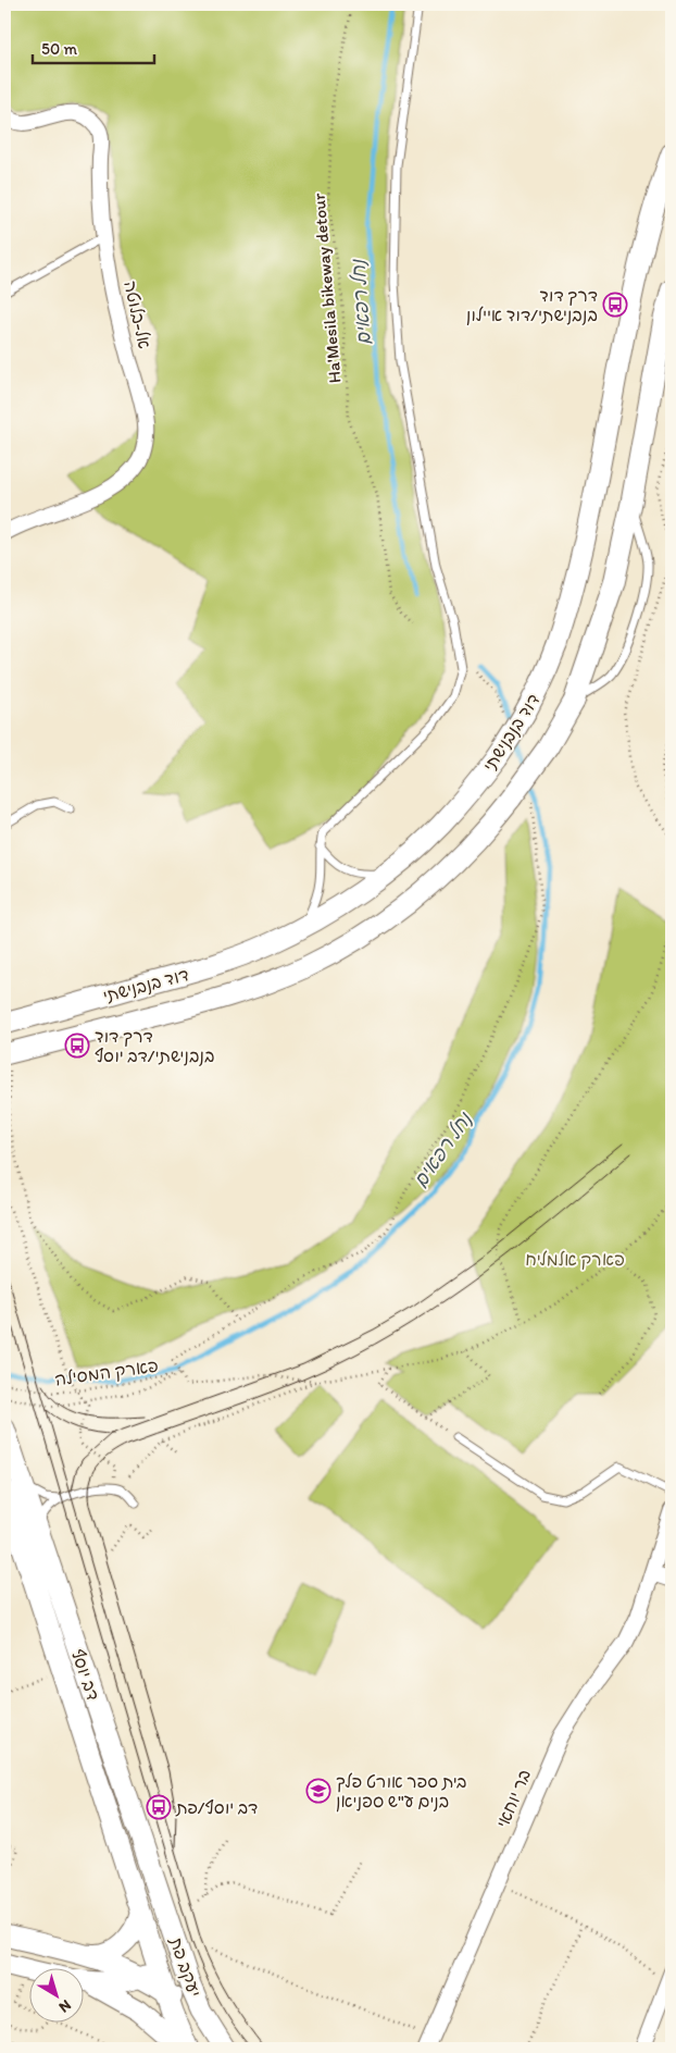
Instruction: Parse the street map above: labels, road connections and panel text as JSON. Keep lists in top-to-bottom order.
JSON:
{
  "streets": {
    "main road": ["דוד בנבנישתי", "דב יוסף", "יעקב פת"],
    "street": ["אל-בלוטה", "בר יוחאי"],
    "path": ["Ha'Mesila bikeway detour", "פארק המסילה"]
  },
  "crossings": [
    ["דב יוסף", "יעקב פת"]
  ],
  "water": ["נחל רפאים"],
  "parks": ["פארק אלמליח"],
  "places": {
    "bus stop": ["דרך דוד בנבנישתי/דוד איילון", "דרך דוד בנבנישתי/דב יוסף", "דב יוסף/פת"],
    "school or university": ["בית ספר אורט פלך בנים ע\"ש ספניאן"]
  },
  "scale_bar": "50 m",
  "north": "bottom right"
}
